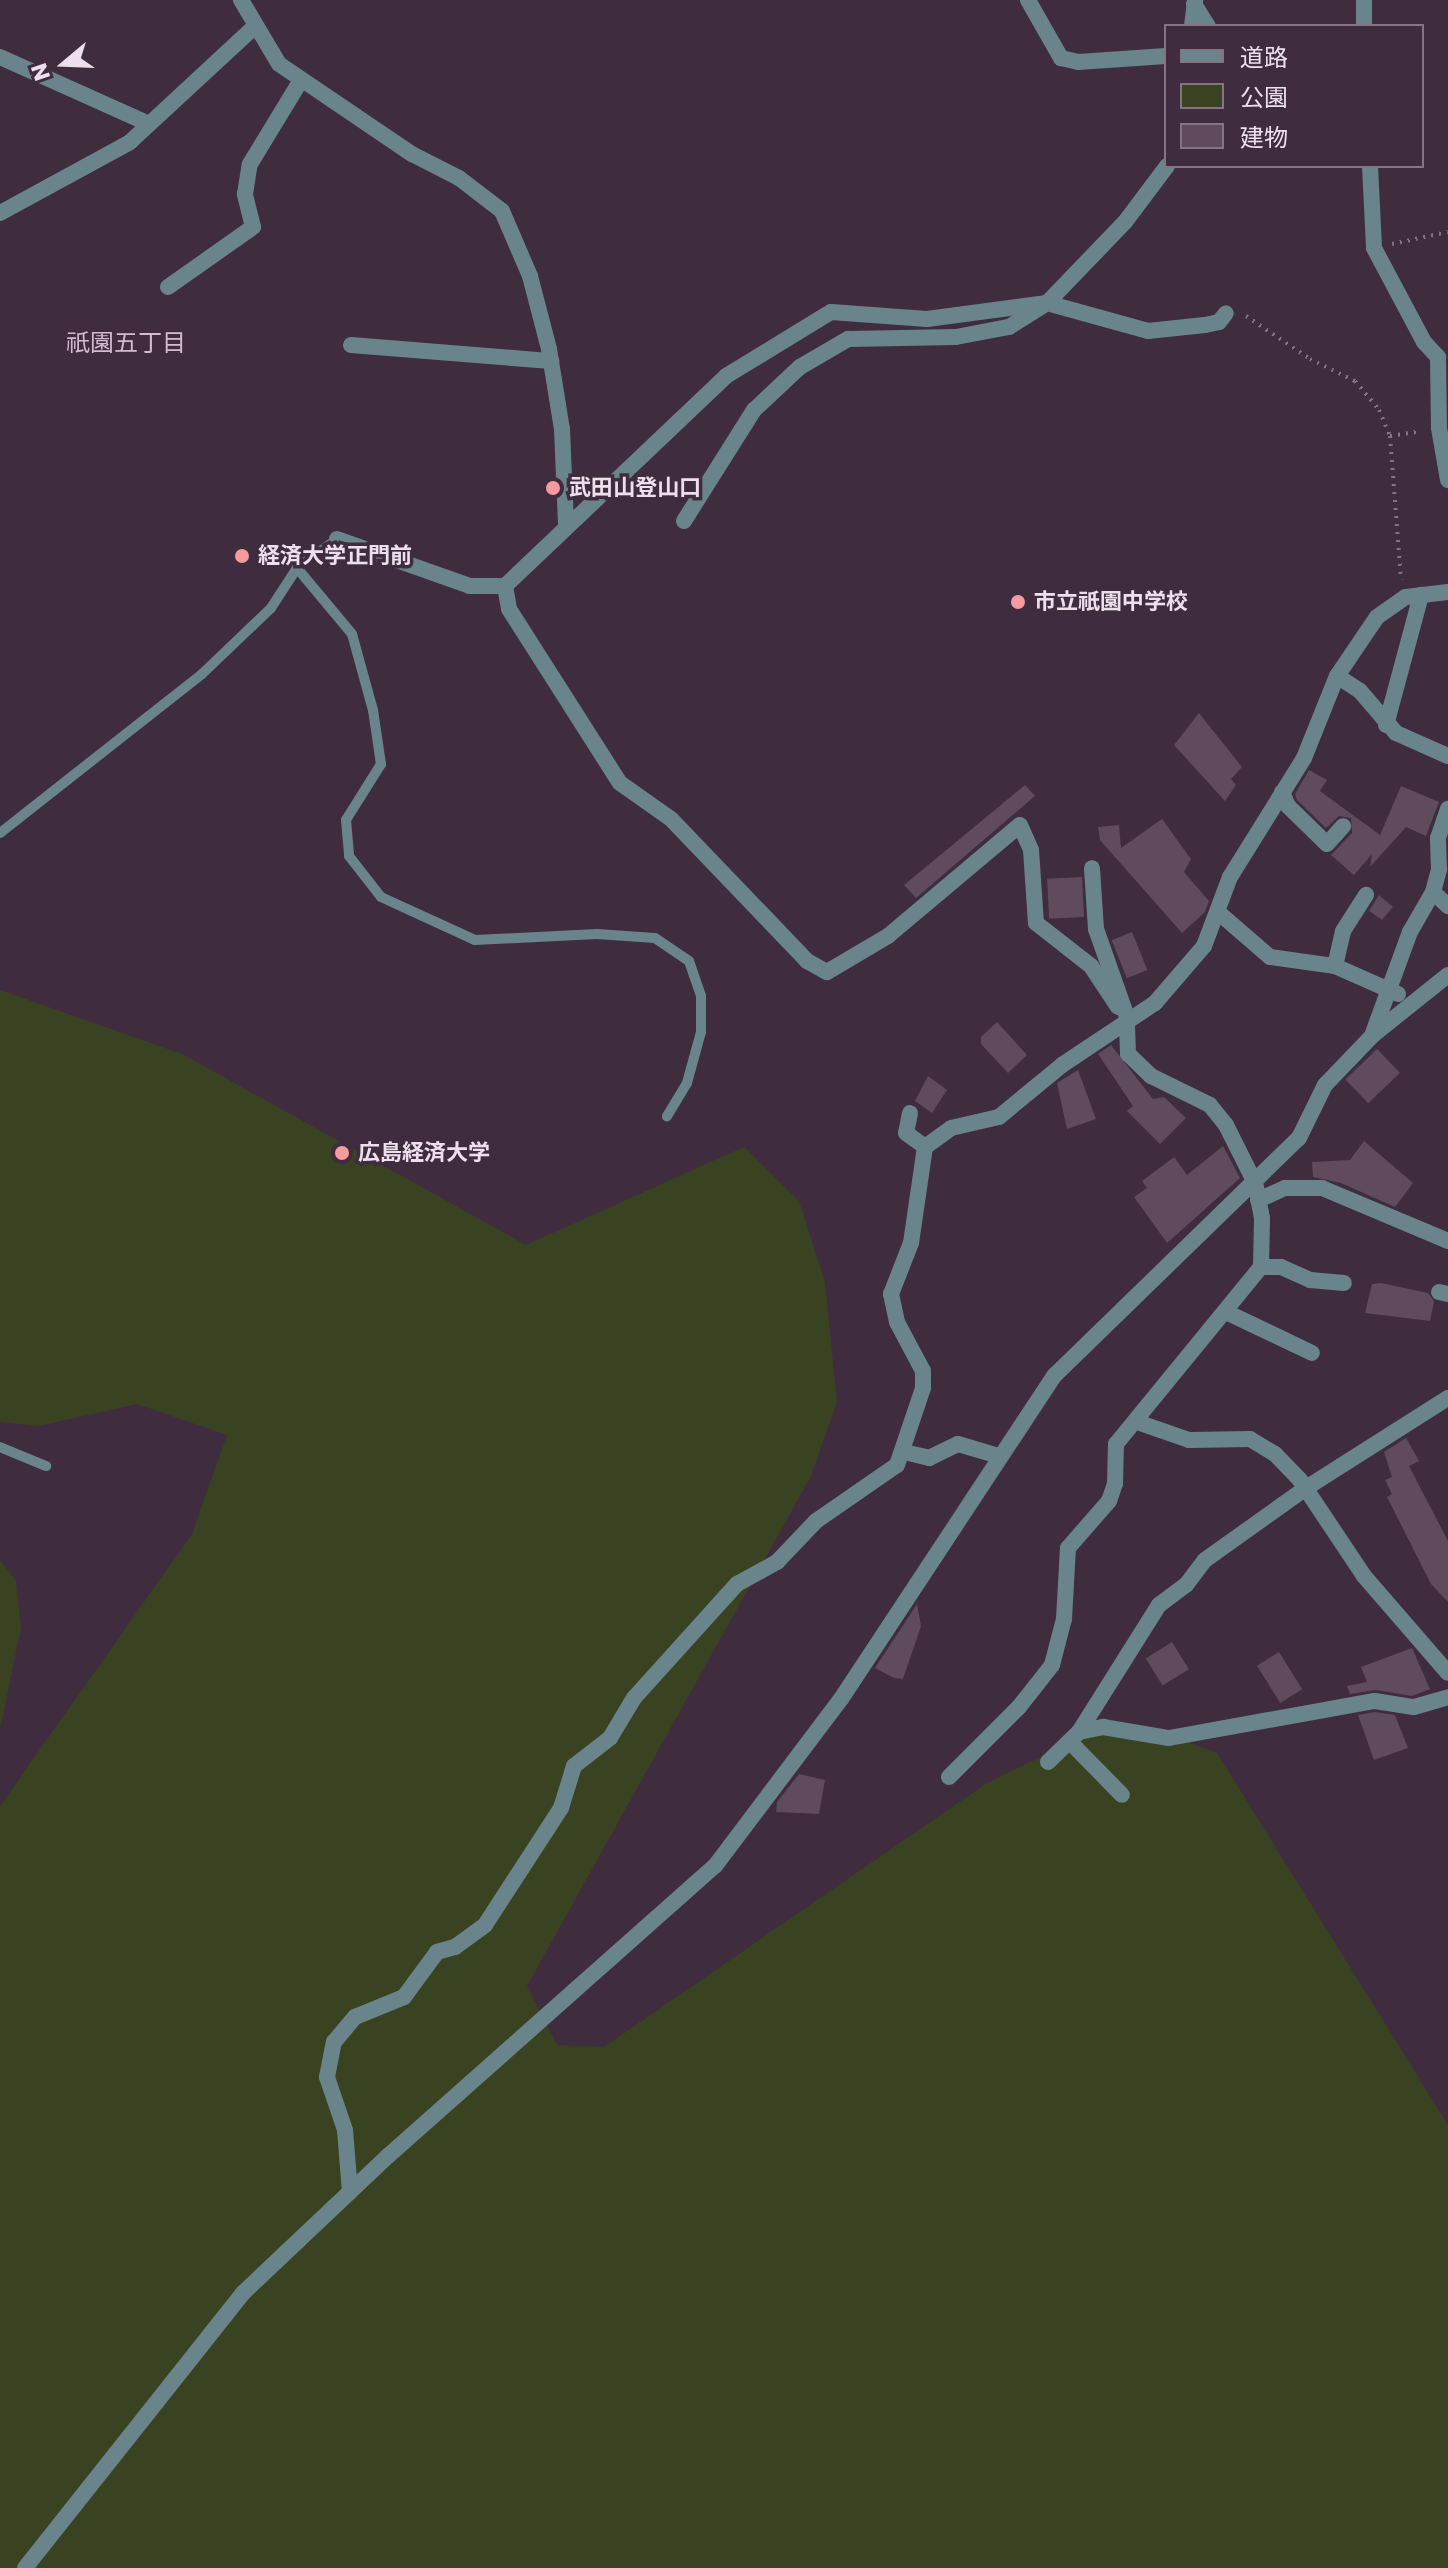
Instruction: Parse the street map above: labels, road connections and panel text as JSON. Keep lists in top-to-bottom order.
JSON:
{
  "districts": ["祇園五丁目"],
  "places": [
    "武田山登山口",
    "経済大学正門前",
    "市立祇園中学校",
    "広島経済大学"
  ],
  "legend": ["道路", "公園", "建物"],
  "north": "left"
}
